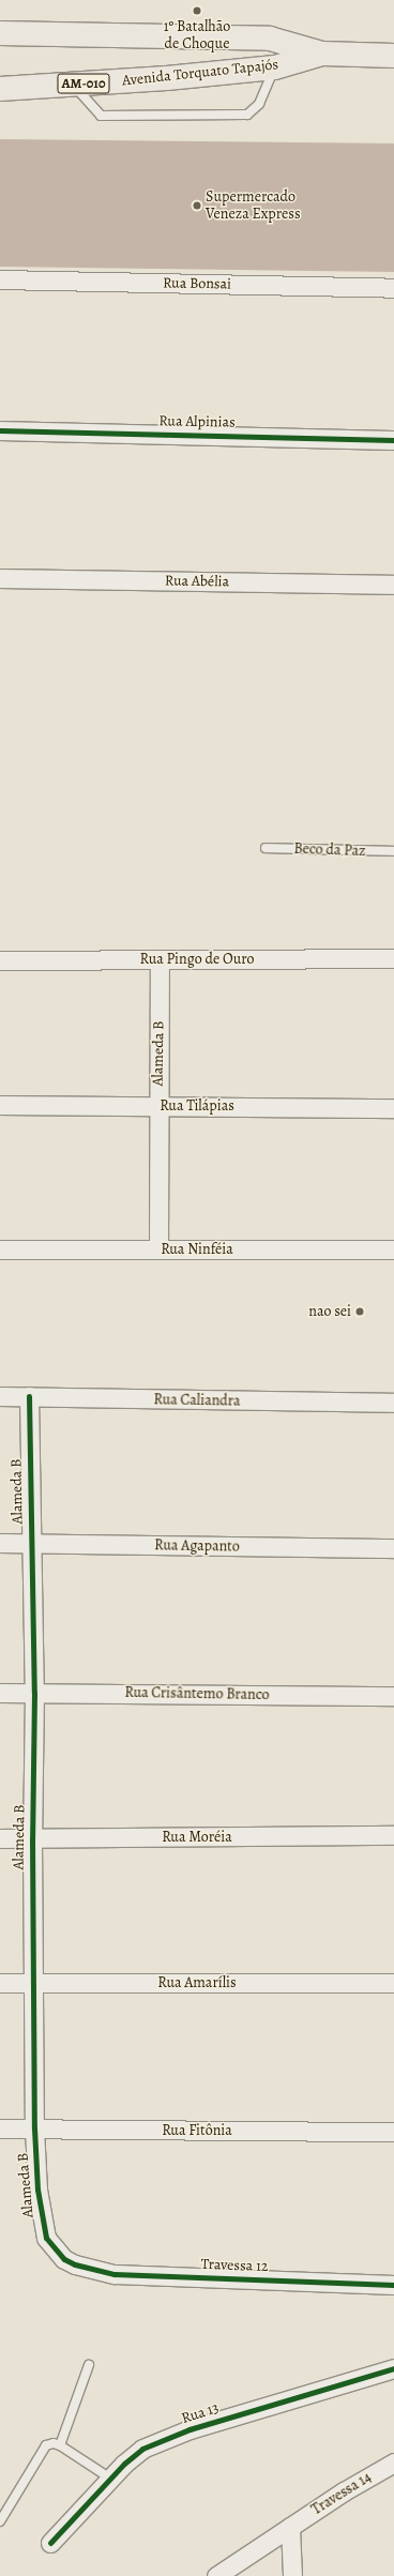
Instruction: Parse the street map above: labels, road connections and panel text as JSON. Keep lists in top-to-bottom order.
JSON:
{
  "streets": {
    "main road": ["Avenida Torquato Tapajós", "AM-010"],
    "street": [
      "Rua Bonsai",
      "Rua Alpinias",
      "Rua Abélia",
      "Rua Pingo de Ouro",
      "Alameda B",
      "Rua Tilápias",
      "Rua Ninféia",
      "Rua Caliandra",
      "Rua Agapanto",
      "Rua Crisântemo Branco",
      "Rua Moréia",
      "Rua Amarílis",
      "Rua Fitônia",
      "Travessa 12",
      "Rua 13",
      "Travessa 14"
    ],
    "lane": ["Beco da Paz"]
  },
  "crossings": [
    ["Rua Pingo de Ouro", "Alameda B"],
    ["Alameda B", "Rua Tilápias"],
    ["Alameda B", "Rua Ninféia"],
    ["Alameda B", "Rua Caliandra"],
    ["Alameda B", "Rua Agapanto"],
    ["Alameda B", "Rua Crisântemo Branco"],
    ["Alameda B", "Rua Moréia"],
    ["Alameda B", "Rua Amarílis"],
    ["Alameda B", "Rua Fitônia"],
    ["Alameda B", "Travessa 12"]
  ],
  "places": ["1º Batalhão de Choque", "Supermercado Veneza Express", "nao sei"]
}
